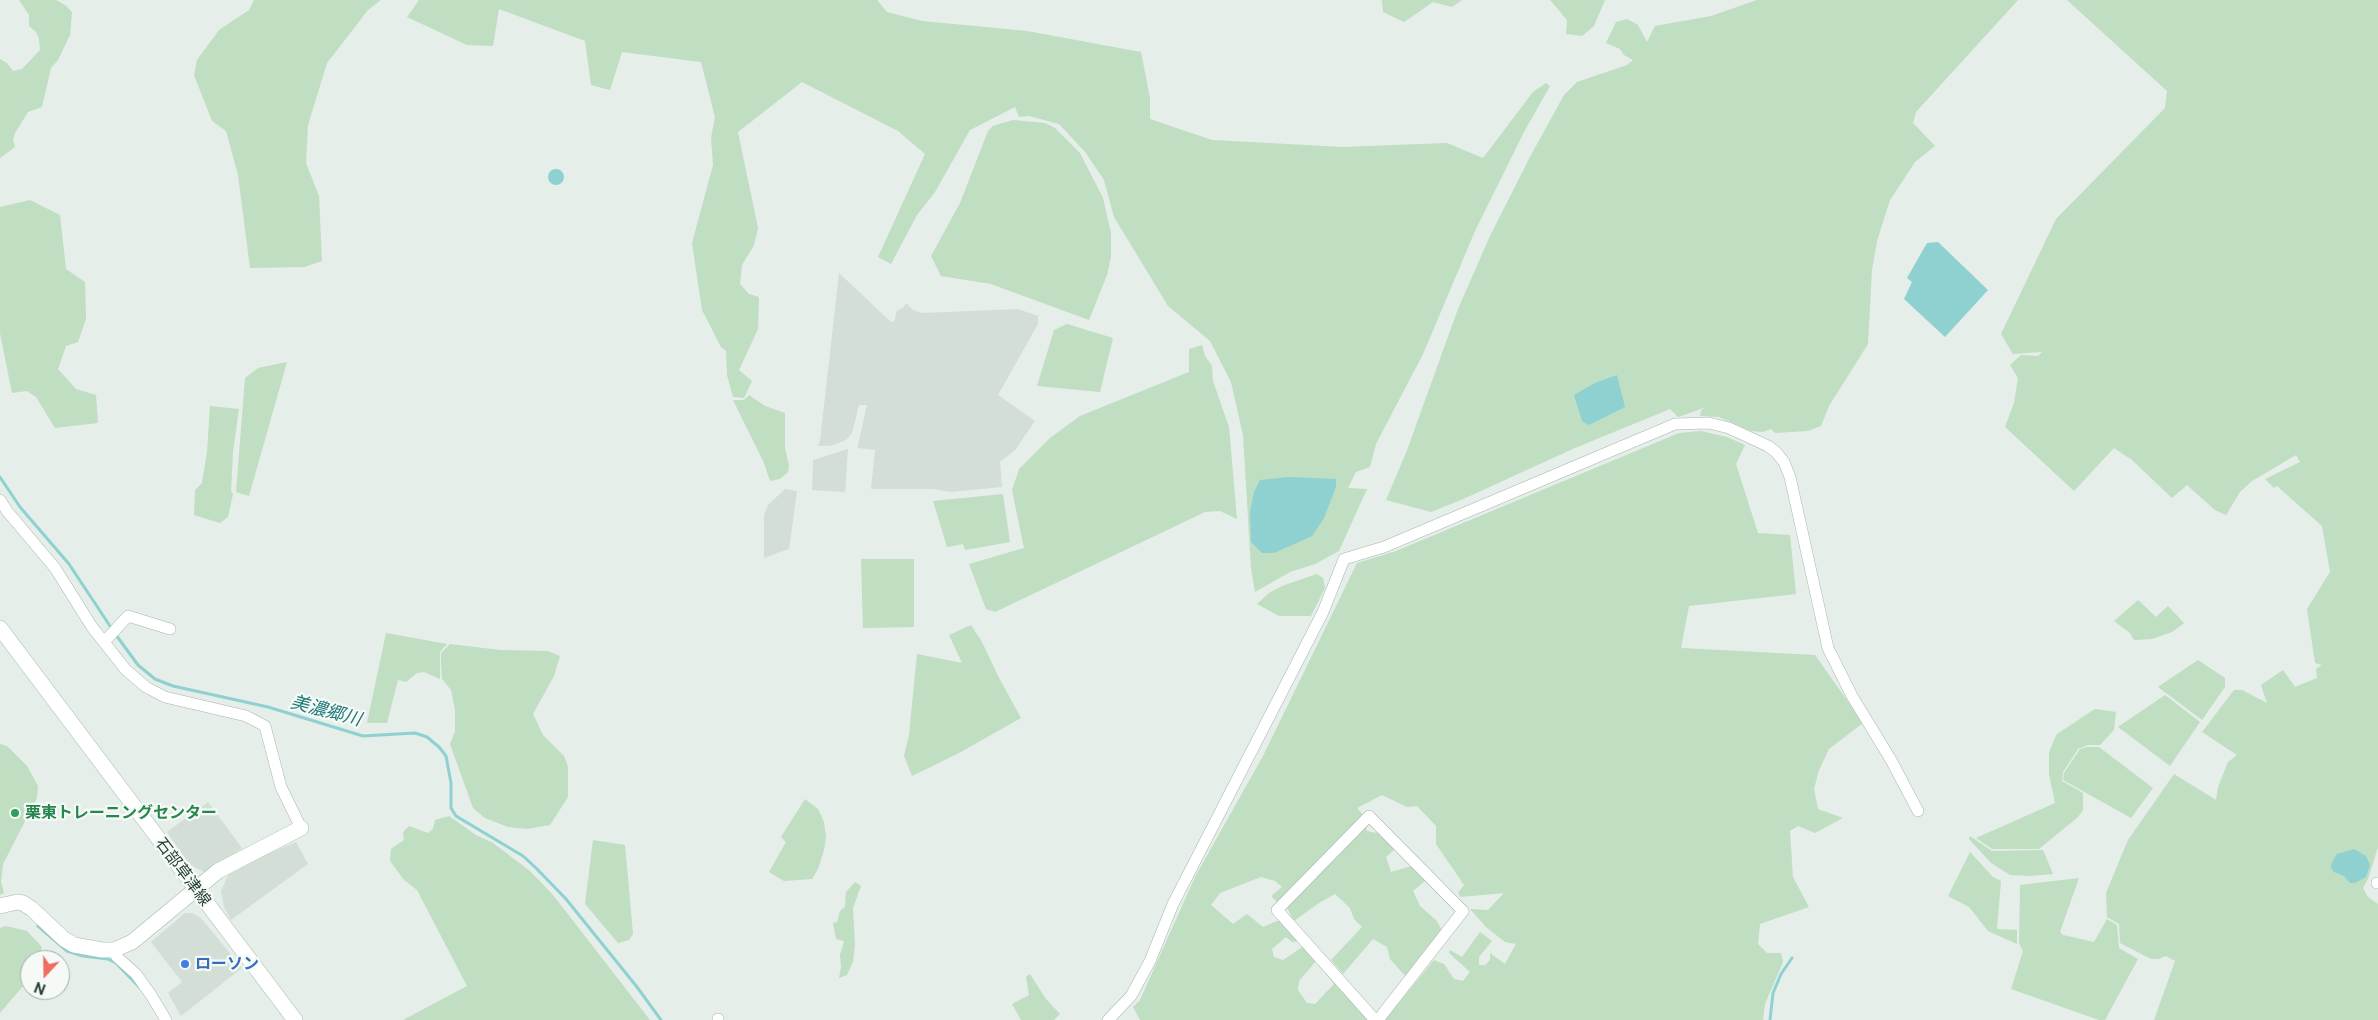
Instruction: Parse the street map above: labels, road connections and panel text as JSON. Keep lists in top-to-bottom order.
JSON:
{
  "streets": {
    "main road": ["石部草津線"]
  },
  "water": ["美濃郷川"],
  "places": ["栗東トレーニングセンター", "ローソン"],
  "north": "bottom"
}
